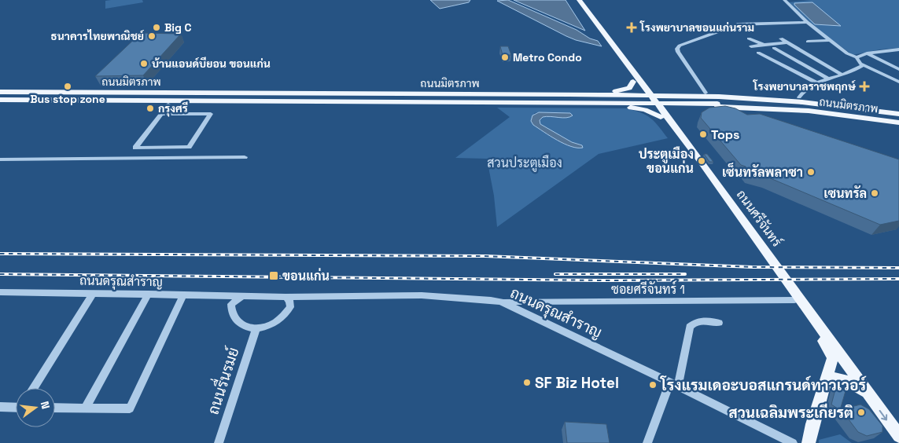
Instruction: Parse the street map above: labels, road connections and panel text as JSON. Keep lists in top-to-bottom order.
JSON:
{
  "streets": {
    "main road": ["ถนนมิตรภาพ", "ถนนศรีจันทร์"],
    "street": ["ถนนดรุณสำราญ", "ซอยศรีจันทร์ 1", "ถนนรื่นรมย์"]
  },
  "crossings": [
    ["ถนนมิตรภาพ", "ถนนศรีจันทร์"],
    ["ถนนศรีจันทร์", "ซอยศรีจันทร์ 1"],
    ["ถนนดรุณสำราญ", "ซอยศรีจันทร์ 1"]
  ],
  "parks": ["สวนประตูเมือง"],
  "places": {
    "other": [
      "Big C",
      "ธนาคารไทยพาณิชย์",
      "Metro Condo",
      "บ้านแอนด์บียอน ขอนแก่น",
      "Bus stop zone",
      "กรุงศรี",
      "Tops",
      "ประตูเมือง ขอนแก่น",
      "เซ็นทรัลพลาซา",
      "เซนทรัล",
      "SF Biz Hotel",
      "โรงแรมเดอะบอสแกรนด์ทาวเวอร์",
      "สวนเฉลิมพระเกียรติ"
    ],
    "health": ["โรงพยาบาลขอนแก่นราม", "โรงพยาบาลราชพฤกษ์"],
    "transit": ["ขอนแก่น"]
  },
  "north": "right"
}
